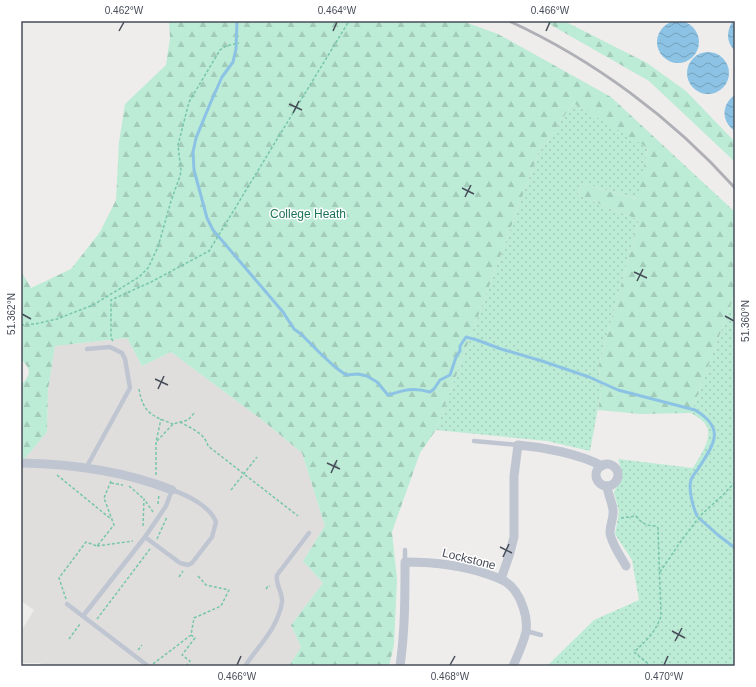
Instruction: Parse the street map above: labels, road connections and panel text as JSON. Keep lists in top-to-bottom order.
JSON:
{
  "streets": {
    "street": ["Lockstone"]
  },
  "parks": ["College Heath"],
  "coordinates": [
    "0.462°W",
    "0.464°W",
    "0.466°W",
    "51.362°N",
    "51.360°N",
    "0.468°W",
    "0.470°W"
  ]
}
